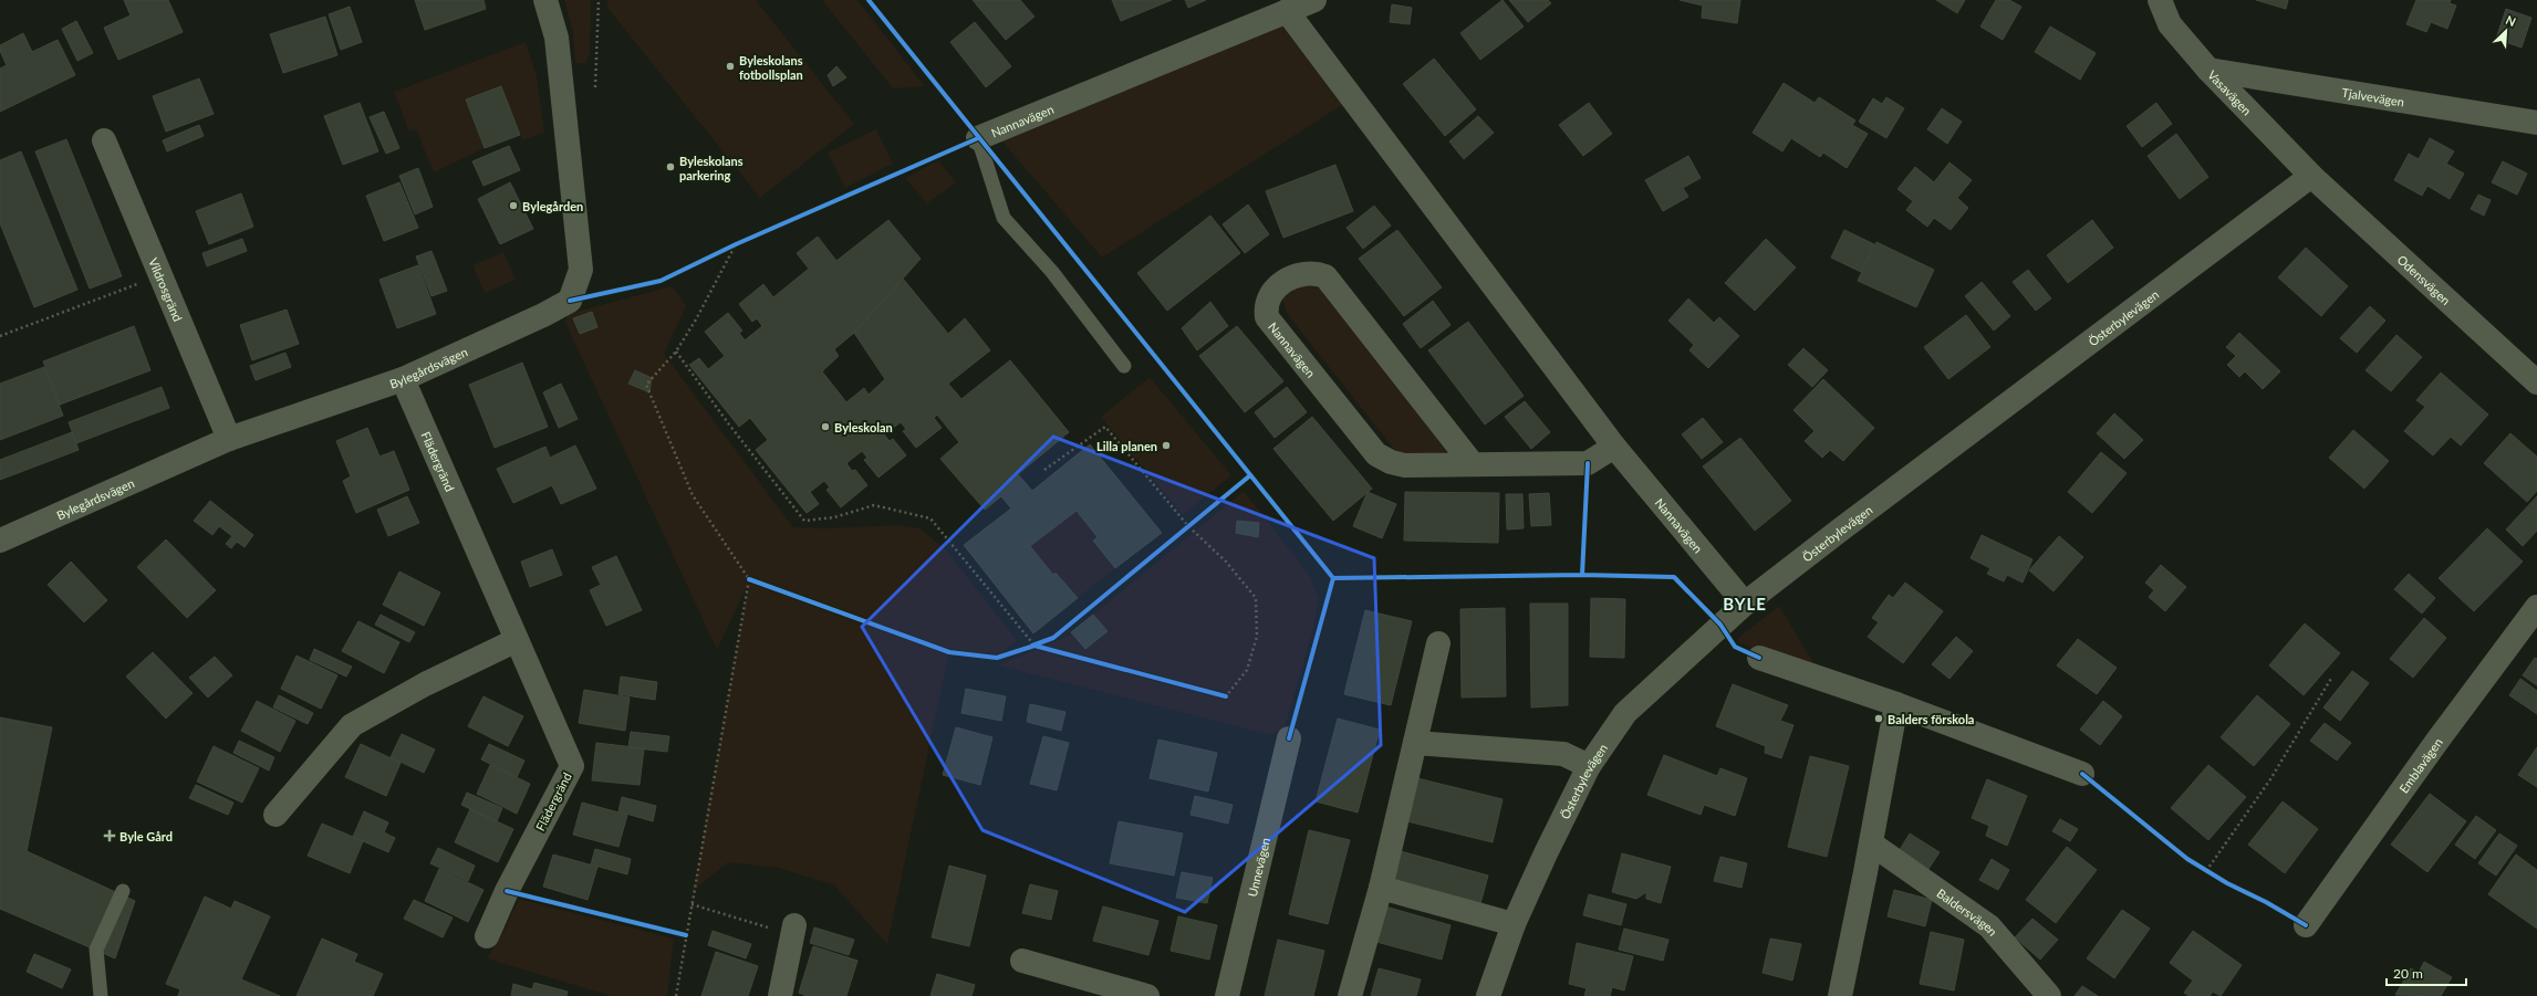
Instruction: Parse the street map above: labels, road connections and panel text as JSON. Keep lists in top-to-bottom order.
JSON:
{
  "streets": {
    "street": [
      "Vasavägen",
      "Tjalvevägen",
      "Nannavägen",
      "Odensvägen",
      "Vildrosgränd",
      "Österbylevägen",
      "Bylegårdsvägen",
      "Flädergränd",
      "Emblavägen",
      "Unnevägen",
      "Baldersvägen"
    ]
  },
  "crossings": [
    ["Vasavägen", "Tjalvevägen"],
    ["Vasavägen", "Odensvägen"],
    ["Vasavägen", "Österbylevägen"],
    ["Nannavägen", "Österbylevägen"],
    ["Odensvägen", "Österbylevägen"],
    ["Vildrosgränd", "Bylegårdsvägen"],
    ["Bylegårdsvägen", "Flädergränd"]
  ],
  "districts": ["BYLE"],
  "places": {
    "other": [
      "Byleskolans fotbollsplan",
      "Byleskolans parkering",
      "Bylegården",
      "Byleskolan",
      "Lilla planen",
      "Balders förskola"
    ],
    "health": ["Byle Gård"]
  },
  "scale_bar": "20 m",
  "north": "top right"
}
